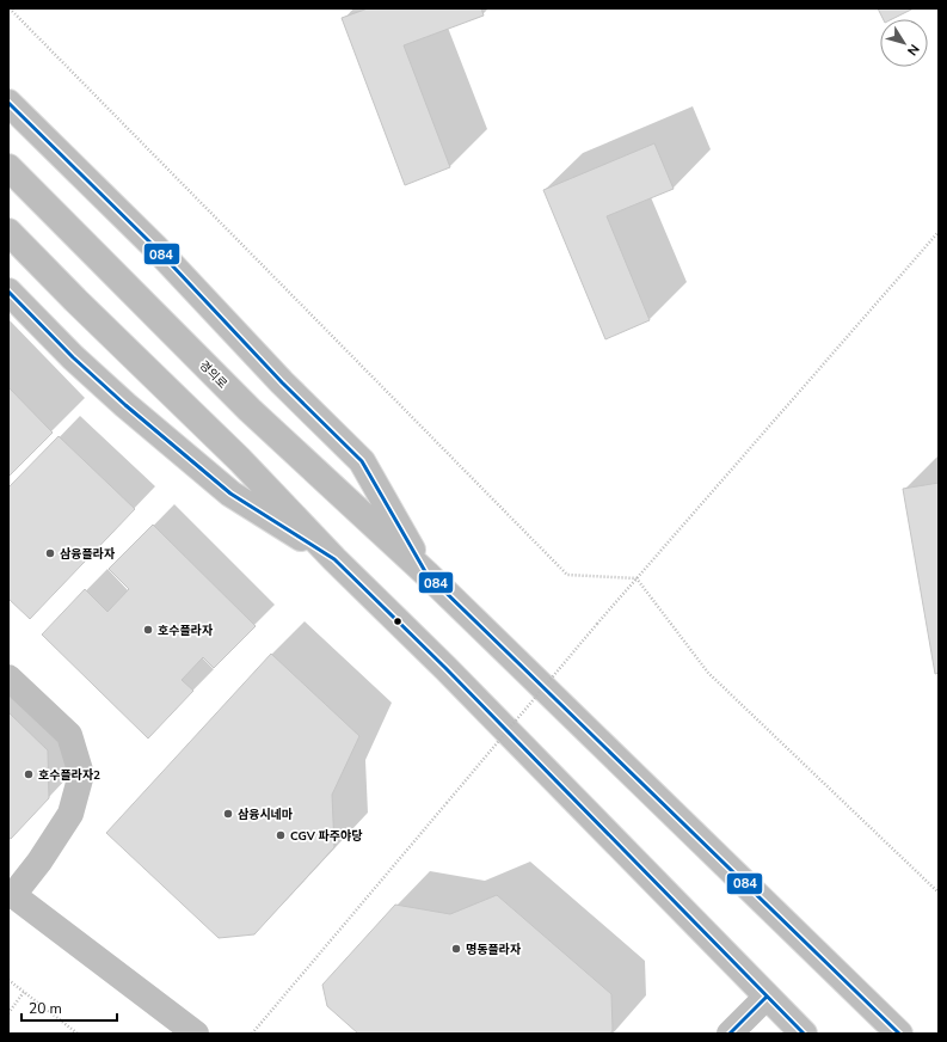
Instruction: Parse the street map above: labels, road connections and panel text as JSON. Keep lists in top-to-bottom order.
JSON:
{
  "streets": {
    "main road": ["경의로"]
  },
  "places": [
    "삼융플라자",
    "호수플라자",
    "호수플라자2",
    "삼융시네마",
    "CGV 파주야당",
    "명동플라자"
  ],
  "lines": ["transit line 084"],
  "scale_bar": "20 m",
  "north": "bottom right"
}
